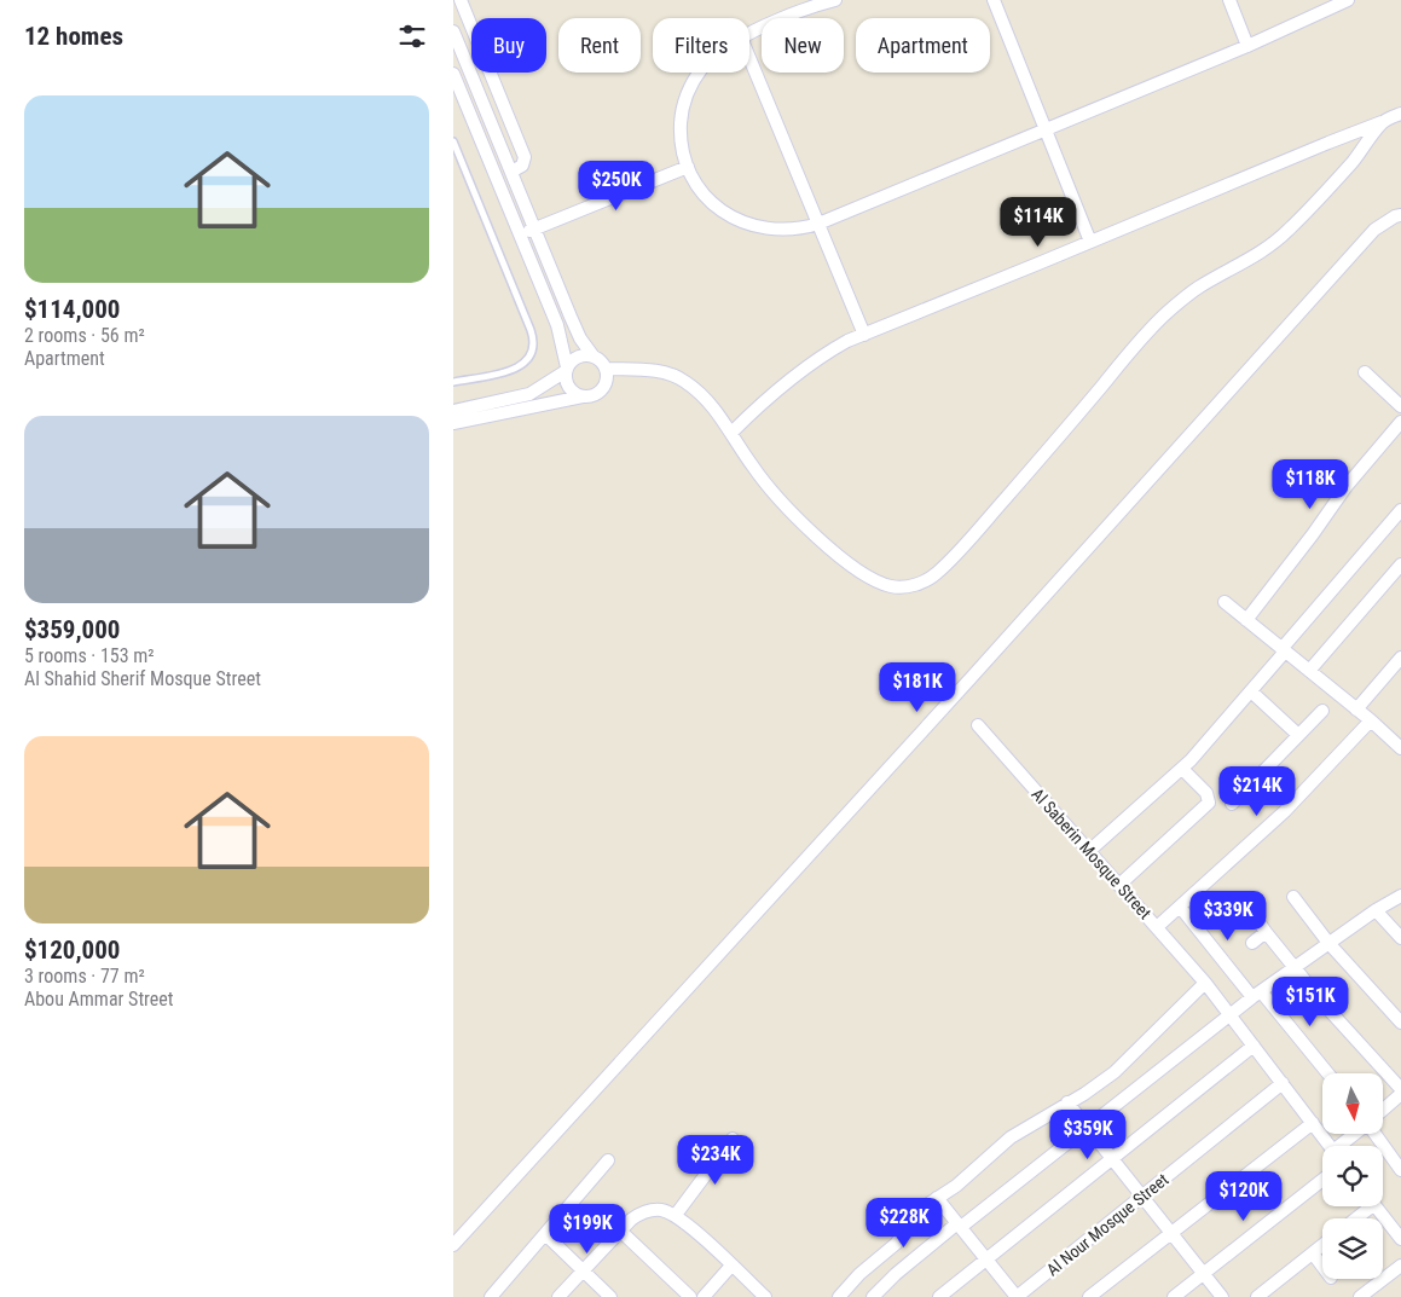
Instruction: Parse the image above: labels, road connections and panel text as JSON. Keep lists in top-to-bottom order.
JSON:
{
  "streets": {
    "street": ["Al Saberin Mosque Street", "Al Nour Mosque Street"]
  },
  "crossings": [
    ["Al Saberin Mosque Street", "Al Nour Mosque Street"]
  ],
  "north": "bottom",
  "page": {
    "heading": "12 homes",
    "chip": [
      "Buy",
      "Rent",
      "Filters",
      "New",
      "Apartment"
    ],
    "list": [
      {
        "name": "$114,000",
        "note": "2 rooms · 56 m² · Apartment"
      },
      {
        "name": "$359,000",
        "note": "5 rooms · 153 m² · Al Shahid Sherif Mosque Street"
      },
      {
        "name": "$120,000",
        "note": "3 rooms · 77 m² · Abou Ammar Street"
      }
    ],
    "price": [
      "$250K",
      "$114K",
      "$118K",
      "$181K",
      "$214K",
      "$339K",
      "$151K",
      "$359K",
      "$234K",
      "$120K",
      "$228K",
      "$199K"
    ]
  }
}
